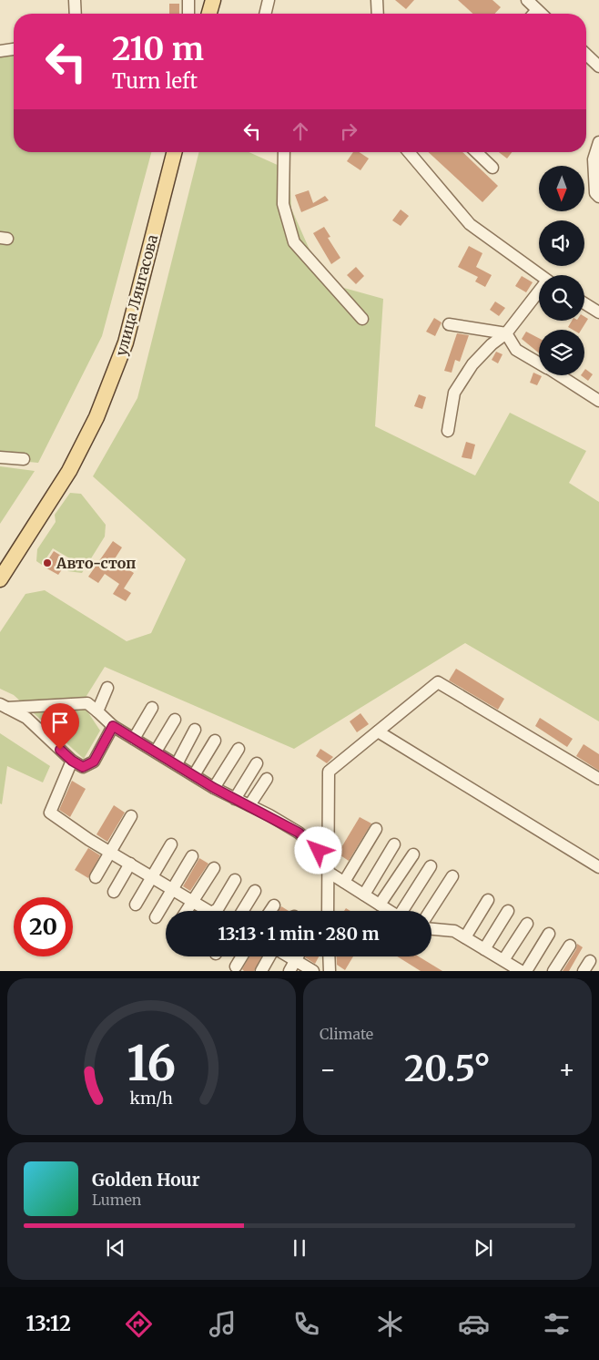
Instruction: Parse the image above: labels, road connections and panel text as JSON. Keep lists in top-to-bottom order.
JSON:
{
  "streets": {
    "main road": ["улица Лянгасова"]
  },
  "places": ["Авто-стоп"],
  "north": "bottom",
  "page": {
    "turn": ["210 m", "Turn left"],
    "limit": "20",
    "trip": "13:13 · 1 min · 280 m",
    "tile": "Climate",
    "heat": ["−", "20.5°", "+"],
    "song": ["Golden Hour", "Lumen"],
    "tabs": "13:12",
    "gauge": ["16", "km/h"]
  }
}
